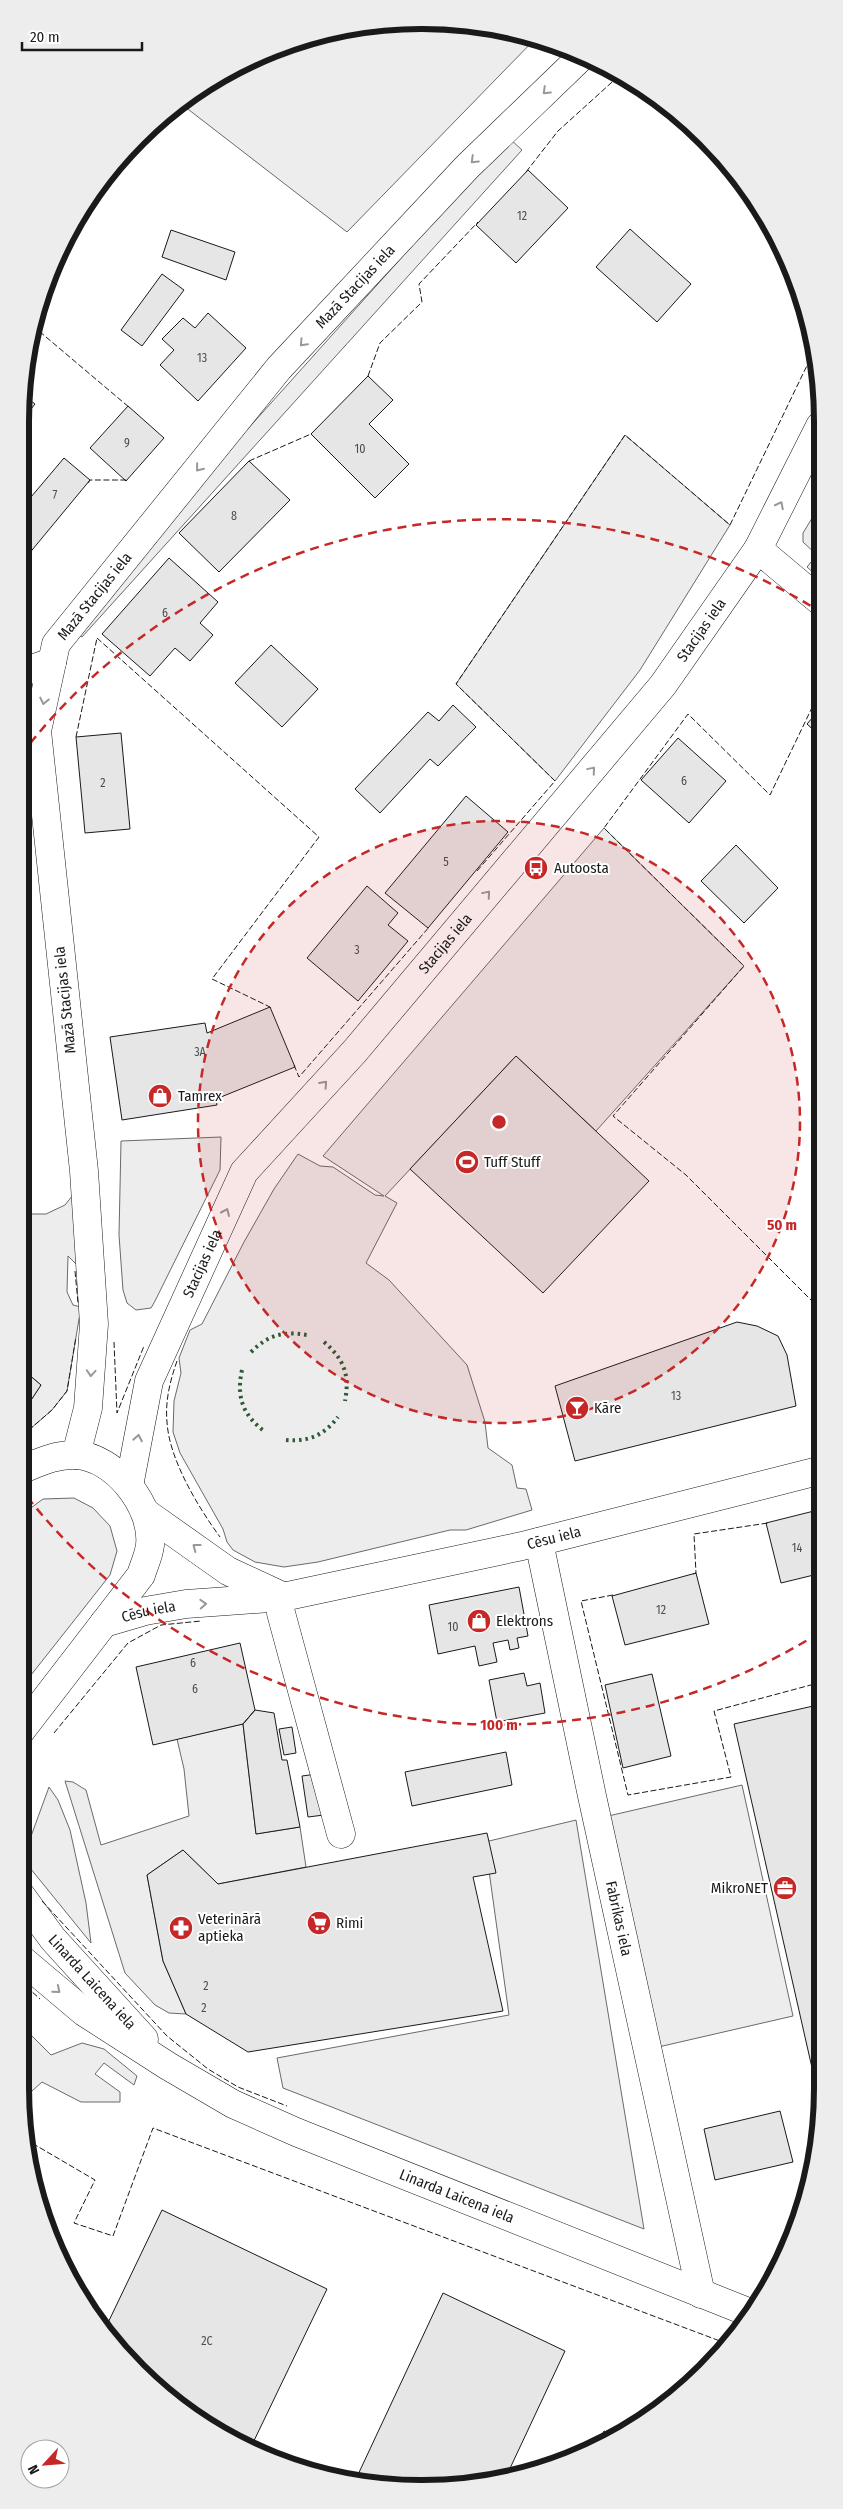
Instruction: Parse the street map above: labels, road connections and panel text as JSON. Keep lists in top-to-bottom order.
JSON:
{
  "streets": {
    "main road": [
      "Mazā Stacijas iela",
      "Stacijas iela",
      "Cēsu iela",
      "Fabrikas iela",
      "Linarda Laicena iela"
    ]
  },
  "crossings": [
    ["Mazā Stacijas iela", "Cēsu iela"],
    ["Stacijas iela", "Cēsu iela"],
    ["Cēsu iela", "Fabrikas iela"],
    ["Fabrikas iela", "Linarda Laicena iela"]
  ],
  "one_way": ["Mazā Stacijas iela", "Stacijas iela"],
  "places": {
    "bus stop": ["Autoosta"],
    "shop": ["Tamrex", "Elektrons"],
    "sports": ["Tuff Stuff"],
    "bar": ["Kāre"],
    "office": ["MikroNET"],
    "supermarket": ["Rimi"],
    "pharmacy": ["Veterinārā aptieka"]
  },
  "house_numbers": [
    "12",
    "13",
    "9",
    "10",
    "7",
    "8",
    "6",
    "6",
    "2",
    "5",
    "3",
    "3A",
    "13",
    "14",
    "12",
    "10",
    "6",
    "6",
    "2",
    "2",
    "2C"
  ],
  "scale_bar": "20 m",
  "north": "bottom left",
  "rings": ["50 m", "100 m"]
}
